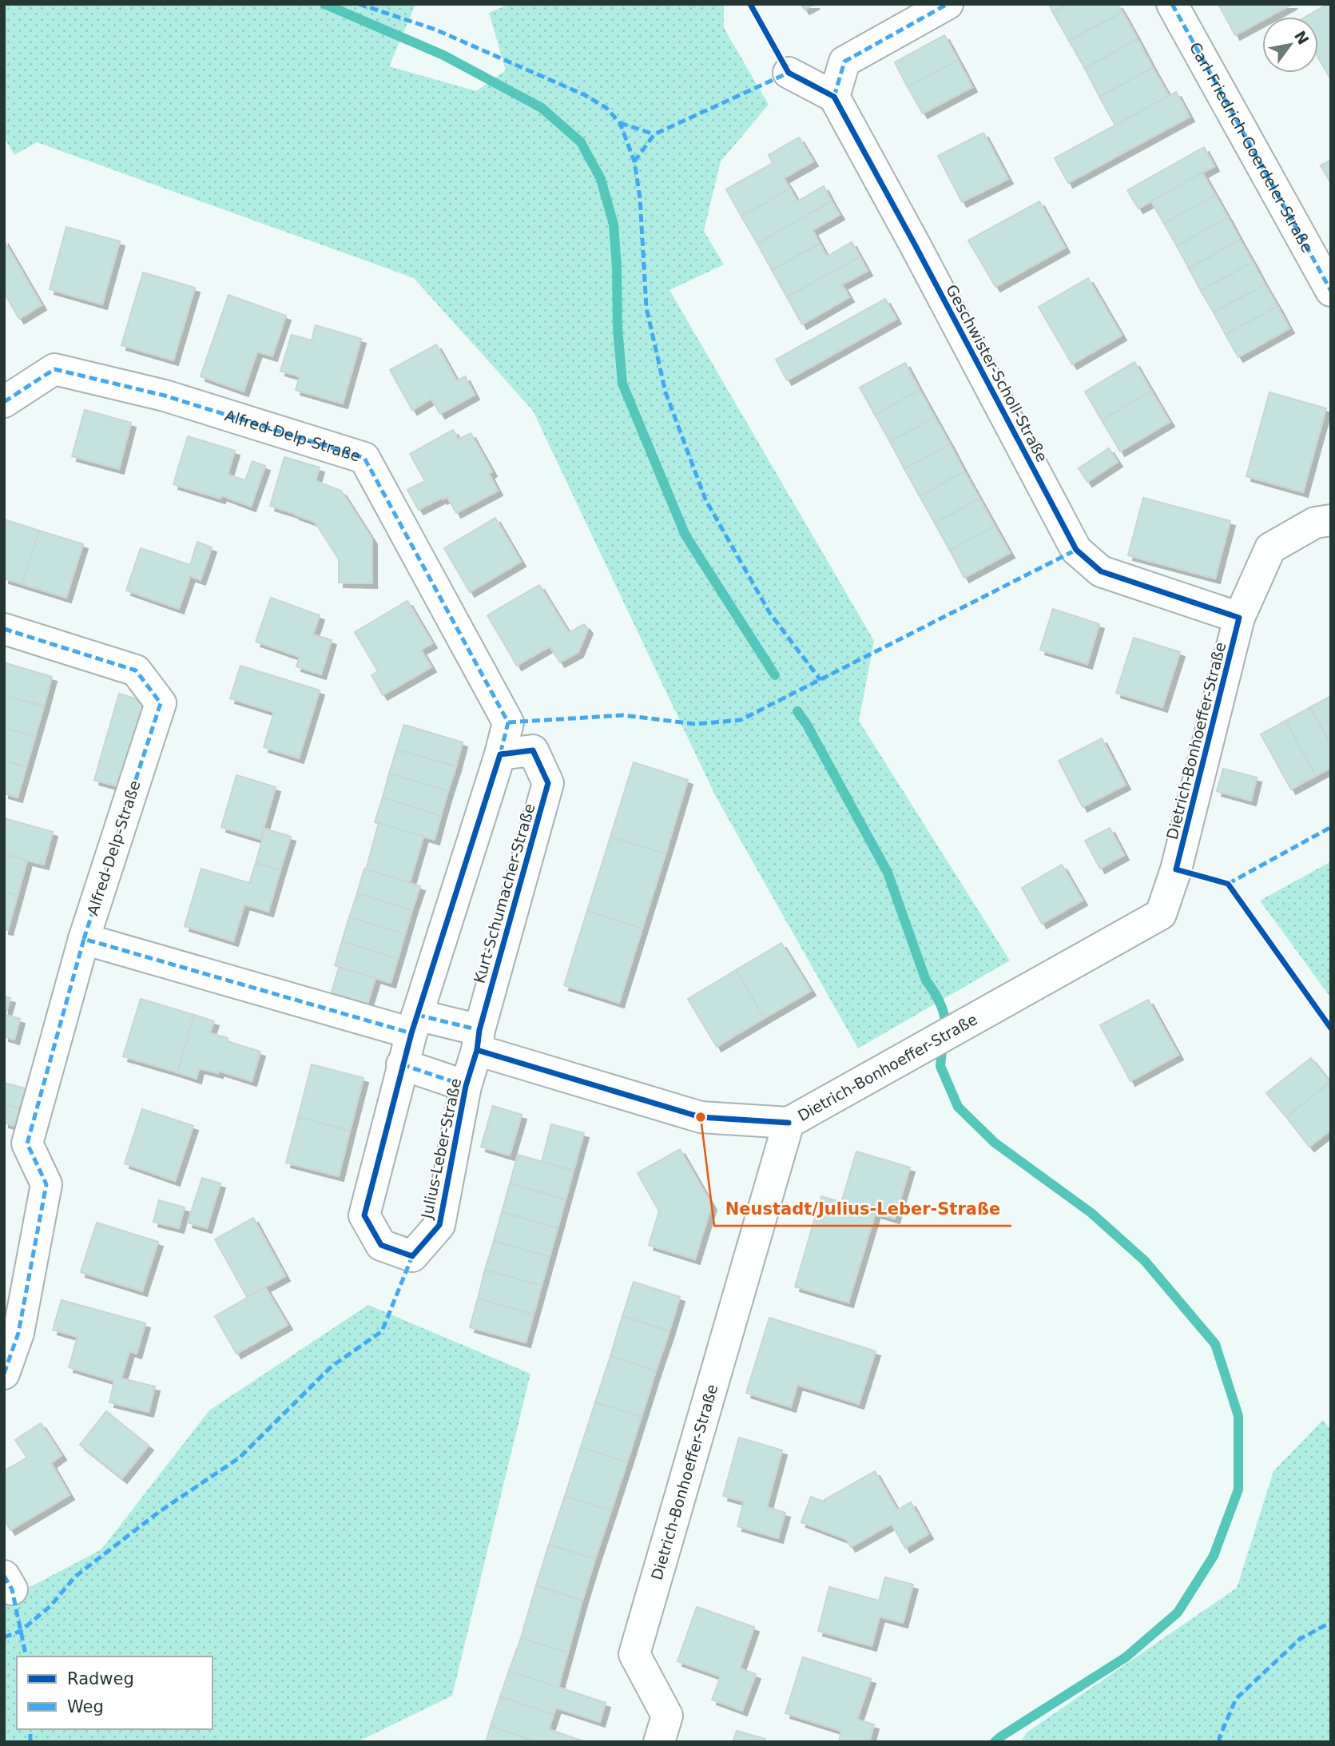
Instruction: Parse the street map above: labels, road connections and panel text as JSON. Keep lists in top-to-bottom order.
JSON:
{
  "streets": {
    "street": [
      "Carl-Friedrich-Goerdeler-Straße",
      "Geschwister-Scholl-Straße",
      "Alfred-Delp-Straße",
      "Dietrich-Bonhoeffer-Straße",
      "Kurt-Schumacher-Straße",
      "Julius-Leber-Straße"
    ]
  },
  "crossings": [
    ["Geschwister-Scholl-Straße", "Dietrich-Bonhoeffer-Straße"],
    ["Alfred-Delp-Straße", "Kurt-Schumacher-Straße"],
    ["Kurt-Schumacher-Straße", "Julius-Leber-Straße"]
  ],
  "places": ["Neustadt/Julius-Leber-Straße"],
  "legend": ["Radweg", "Weg"],
  "north": "top right"
}
